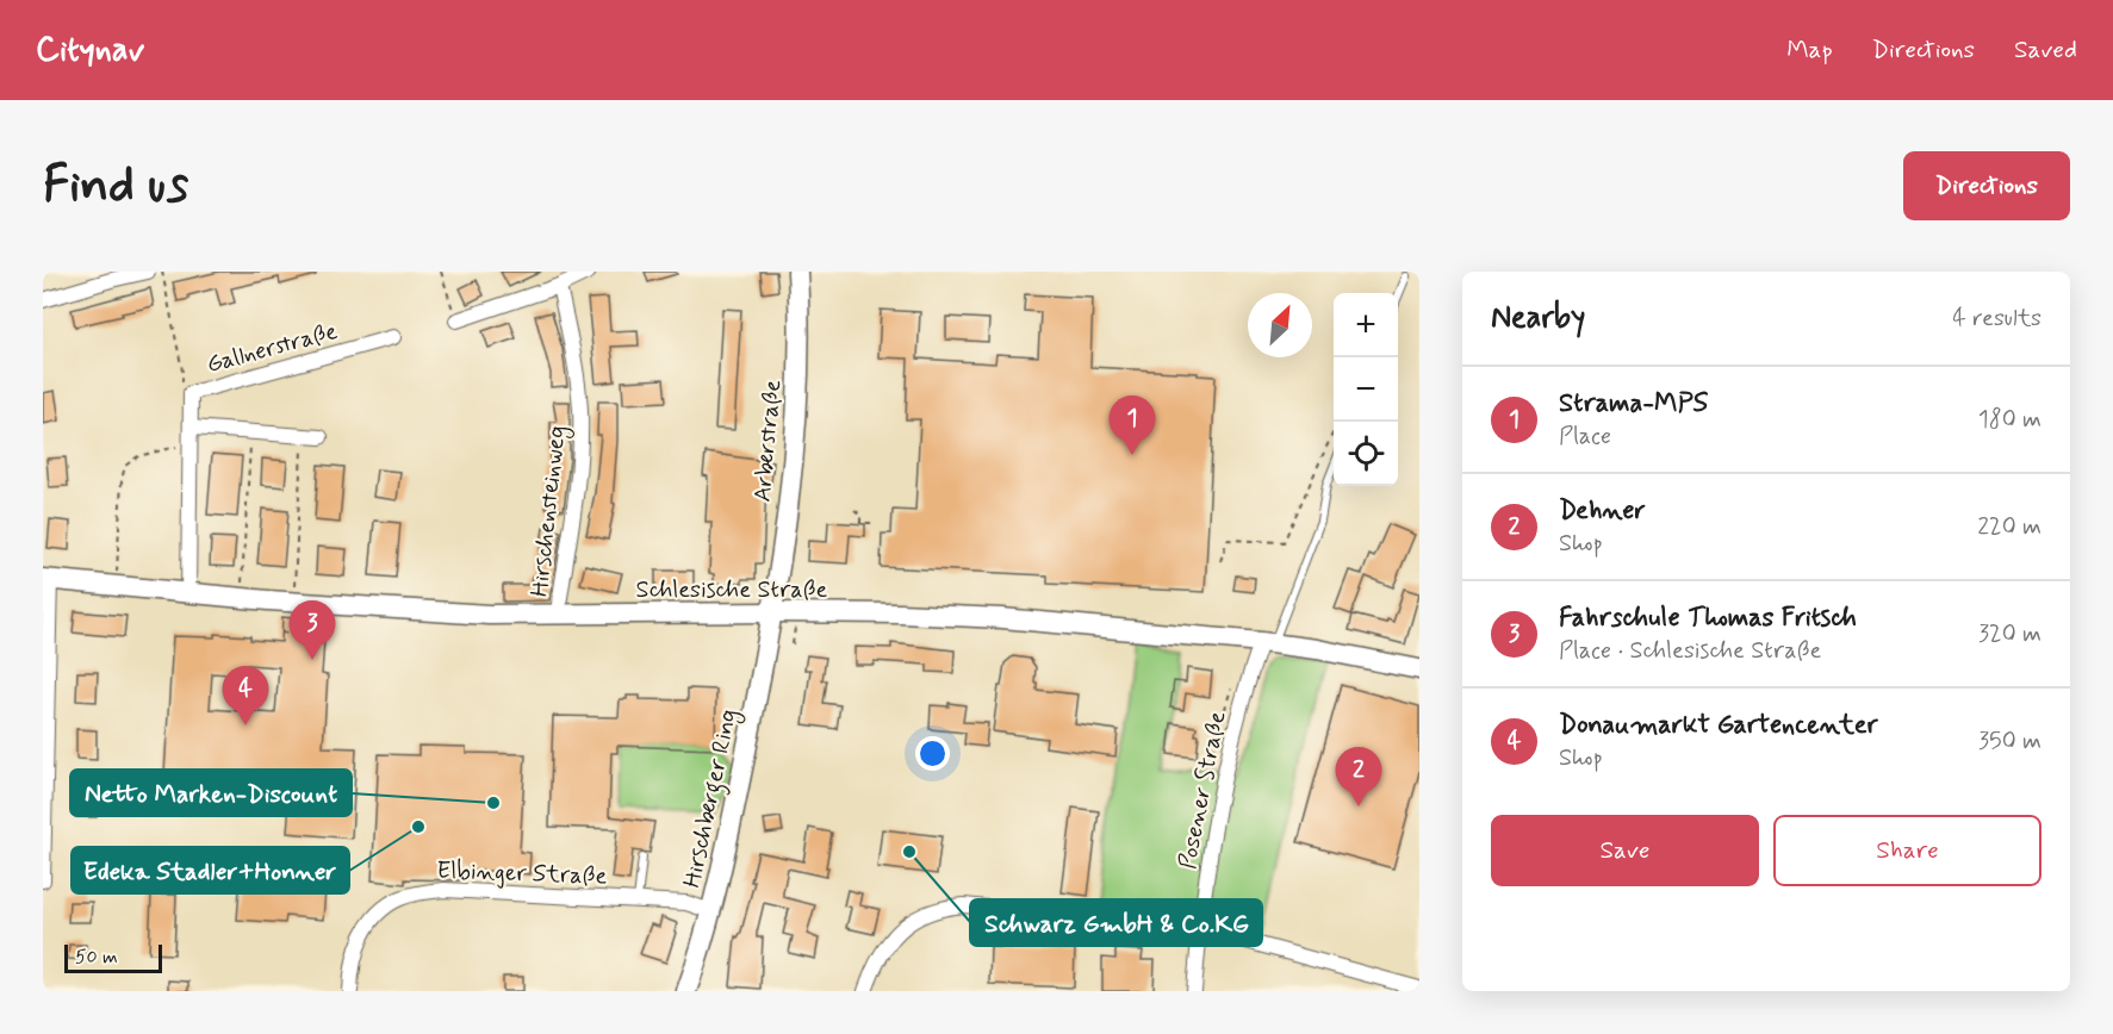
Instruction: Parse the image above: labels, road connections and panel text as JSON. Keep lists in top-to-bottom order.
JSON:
{
  "streets": {
    "street": [
      "Gallnerstraße",
      "Arberstraße",
      "Hirschensteinweg",
      "Schlesische Straße",
      "Posener Straße",
      "Hirschberger Ring",
      "Elbinger Straße"
    ]
  },
  "crossings": [
    ["Gallnerstraße", "Schlesische Straße"],
    ["Arberstraße", "Schlesische Straße"],
    ["Arberstraße", "Hirschberger Ring"],
    ["Hirschensteinweg", "Schlesische Straße"],
    ["Schlesische Straße", "Posener Straße"],
    ["Schlesische Straße", "Hirschberger Ring"],
    ["Hirschberger Ring", "Elbinger Straße"]
  ],
  "places": ["Netto Marken-Discount", "Edeka Stadler+Honner", "Schwarz GmbH & Co.KG"],
  "scale_bar": "50 m",
  "north": "top right",
  "page": {
    "header": "Citynav",
    "nav": ["Map", "Directions", "Saved"],
    "buttons": [
      "Directions",
      ["Save", "Share"]
    ],
    "title": "Find us",
    "heading": ["Nearby", "4 results"],
    "map_buttons": ["+", "−"],
    "list": [
      {
        "mark": "1",
        "name": "Strama-MPS",
        "note": "Place",
        "value": "180 m"
      },
      {
        "mark": "2",
        "name": "Dehner",
        "note": "Shop",
        "value": "220 m"
      },
      {
        "mark": "3",
        "name": "Fahrschule Thomas Fritsch",
        "note": "Place · Schlesische Straße",
        "value": "320 m"
      },
      {
        "mark": "4",
        "name": "Donaumarkt Gartencenter",
        "note": "Shop",
        "value": "350 m"
      }
    ],
    "pins": [
      "1",
      "3",
      "4",
      "2"
    ],
    "scale": "50 m"
  }
}
